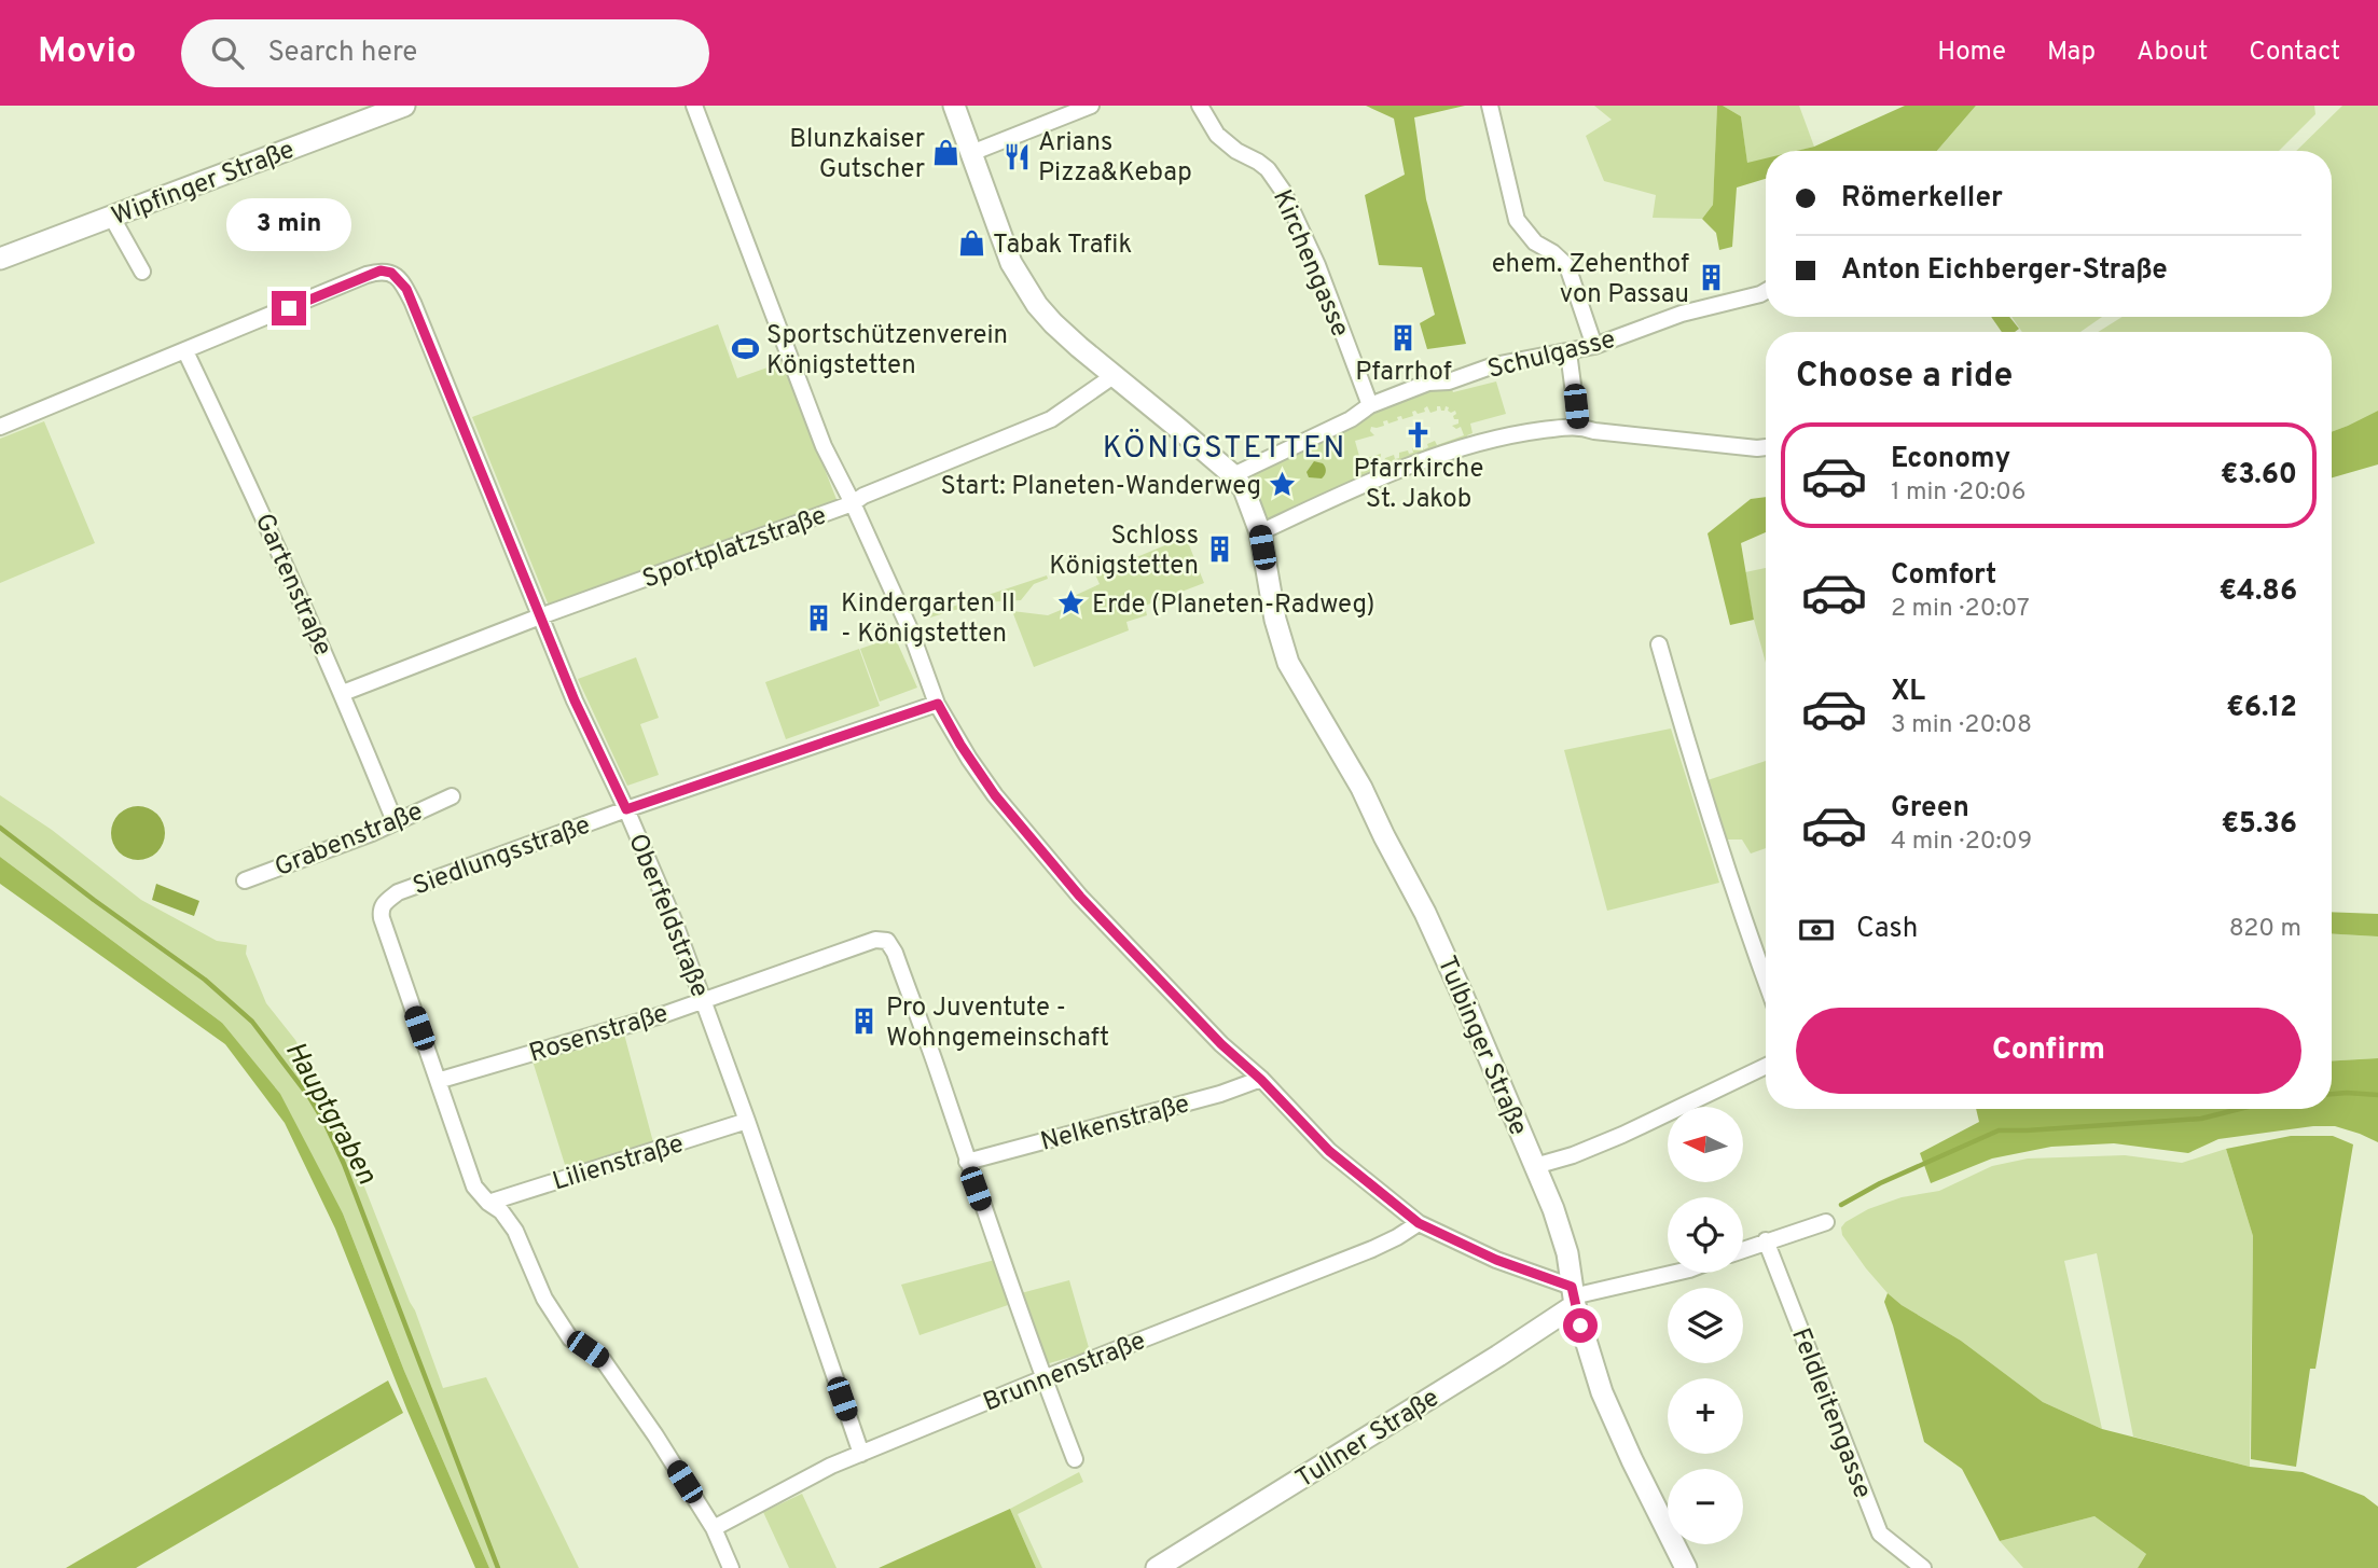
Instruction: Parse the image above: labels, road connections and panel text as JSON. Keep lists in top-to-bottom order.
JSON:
{
  "streets": {
    "main road": ["Wipfinger Straße", "Tulbinger Straße", "Tullner Straße"],
    "street": [
      "Kirchengasse",
      "Schulgasse",
      "Sportplatzstraße",
      "Gartenstraße",
      "Grabenstraße",
      "Siedlungsstraße",
      "Oberfeldstraße",
      "Rosenstraße",
      "Nelkenstraße",
      "Lilienstraße",
      "Brunnenstraße",
      "Feldleitengasse"
    ]
  },
  "crossings": [
    ["Kirchengasse", "Schulgasse"],
    ["Schulgasse", "Tulbinger Straße"],
    ["Sportplatzstraße", "Gartenstraße"],
    ["Sportplatzstraße", "Oberfeldstraße"],
    ["Gartenstraße", "Grabenstraße"],
    ["Gartenstraße", "Oberfeldstraße"],
    ["Siedlungsstraße", "Oberfeldstraße"],
    ["Siedlungsstraße", "Rosenstraße"],
    ["Oberfeldstraße", "Rosenstraße"],
    ["Oberfeldstraße", "Lilienstraße"],
    ["Oberfeldstraße", "Brunnenstraße"],
    ["Rosenstraße", "Nelkenstraße"],
    ["Tulbinger Straße", "Tullner Straße"]
  ],
  "districts": ["KÖNIGSTETTEN"],
  "water": ["Hauptgraben"],
  "places": {
    "shop": ["Blunzkaiser Gutscher", "Tabak Trafik"],
    "restaurant": ["Arians Pizza&Kebap"],
    "building": [
      "ehem. Zehenthof von Passau",
      "Pfarrhof",
      "Schloss Königstetten",
      "Kindergarten II - Königstetten",
      "Pro Juventute - Wohngemeinschaft"
    ],
    "sports": ["Sportschützenverein Königstetten"],
    "church": ["Pfarrkirche St. Jakob"],
    "place": ["Start: Planeten-Wanderweg", "Erde (Planeten-Radweg)"]
  },
  "north": "left",
  "page": {
    "header": "Movio",
    "search": "Search here",
    "nav": [
      "Home",
      "Map",
      "About",
      "Contact"
    ],
    "banner": ["Römerkeller", "Anton Eichberger-Straße"],
    "bubble": "3 min",
    "heading": "Choose a ride",
    "list": [
      {
        "name": "Economy",
        "note": "1 min · 20:06",
        "value": "€3.60"
      },
      {
        "name": "Comfort",
        "note": "2 min · 20:07",
        "value": "€4.86"
      },
      {
        "name": "XL",
        "note": "3 min · 20:08",
        "value": "€6.12"
      },
      {
        "name": "Green",
        "note": "4 min · 20:09",
        "value": "€5.36"
      }
    ],
    "pay": ["Cash", "820 m"],
    "buttons": "Confirm",
    "map_buttons": ["+", "−"]
  }
}
